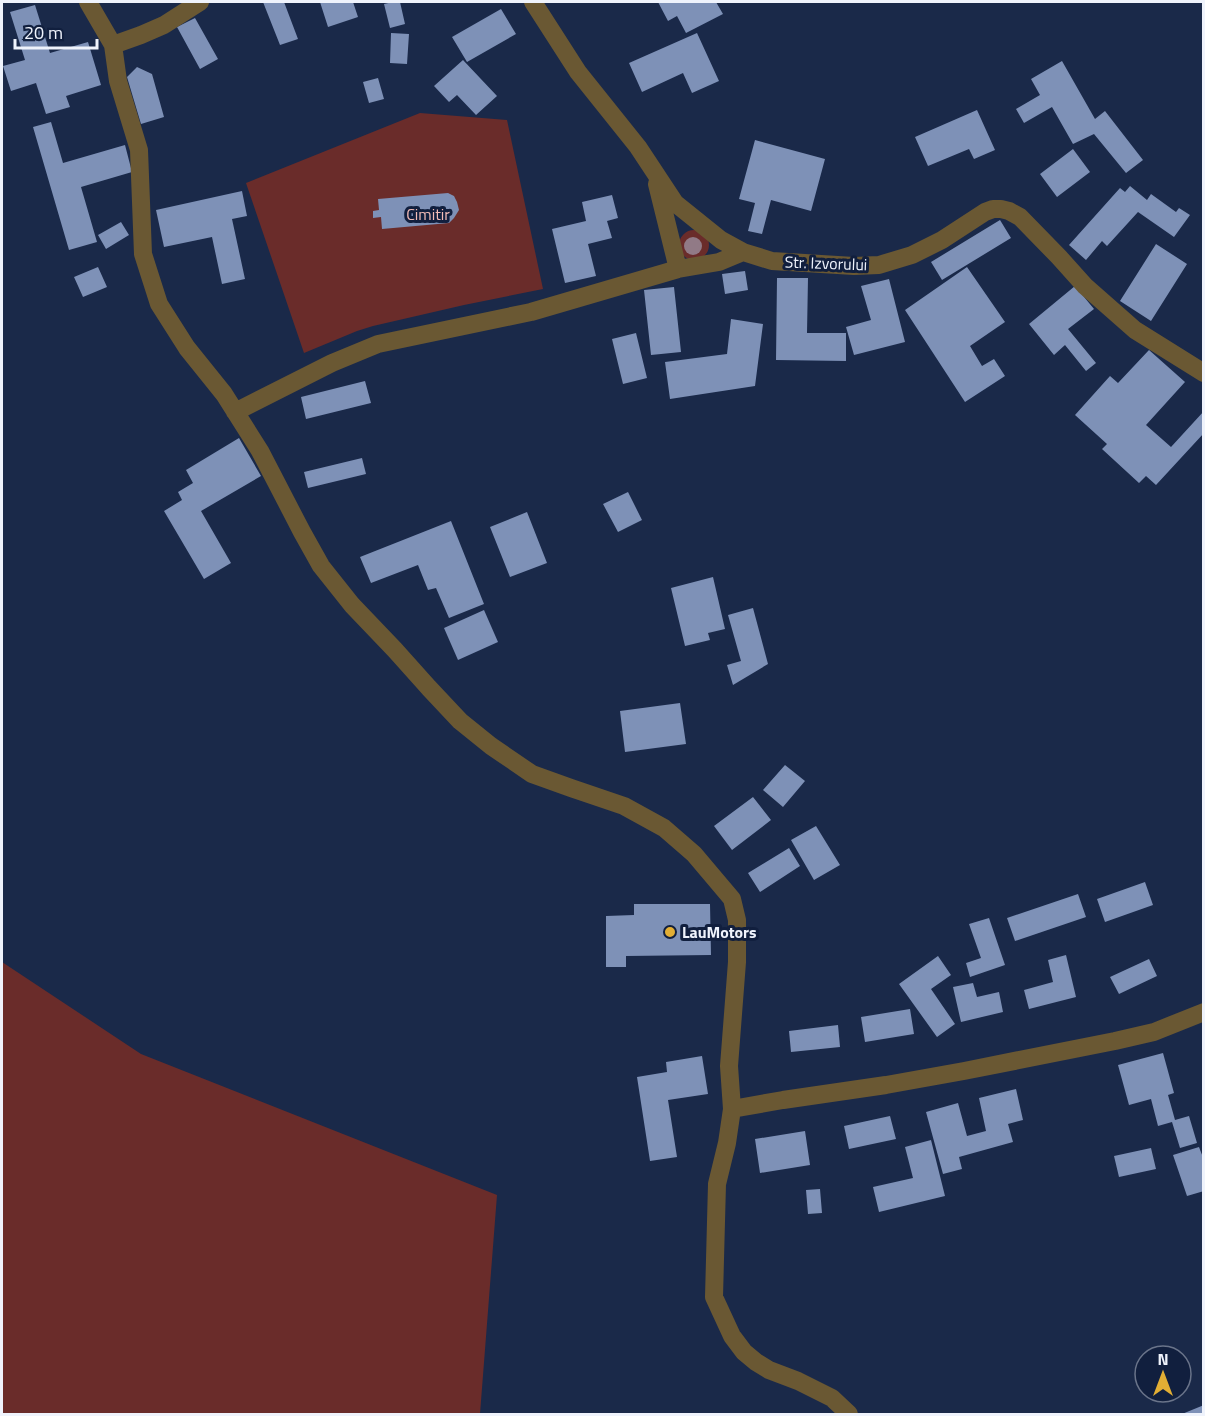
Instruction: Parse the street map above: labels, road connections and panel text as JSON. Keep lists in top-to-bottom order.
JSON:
{
  "streets": {
    "street": ["Str. Izvorului"]
  },
  "parks": ["Cimitir"],
  "places": ["LauMotors"],
  "scale_bar": "20 m",
  "north": "top"
}
